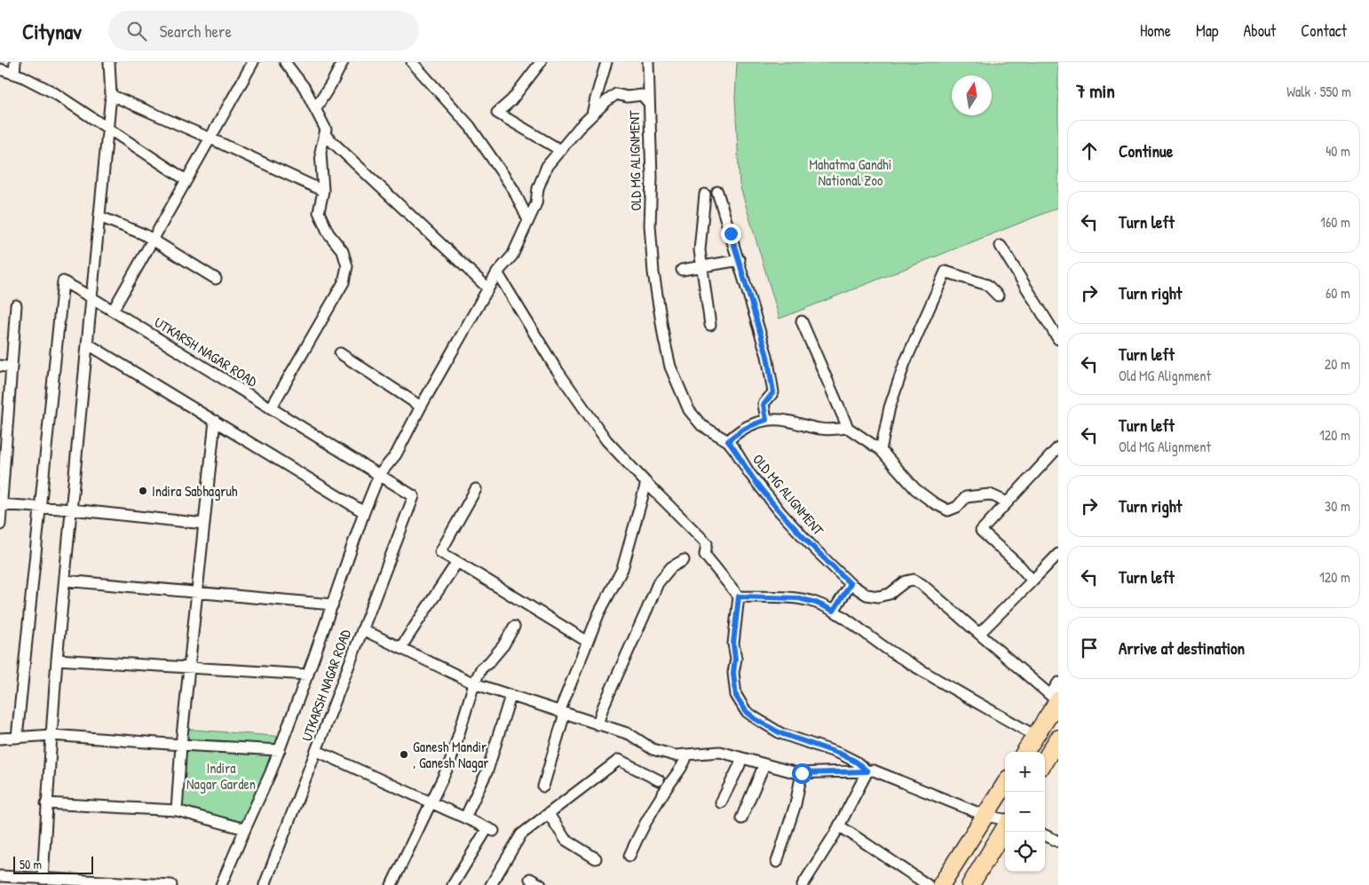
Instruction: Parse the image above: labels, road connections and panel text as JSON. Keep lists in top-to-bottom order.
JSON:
{
  "streets": {
    "street": ["OLD MG ALIGNMENT", "UTKARSH NAGAR ROAD"]
  },
  "parks": ["Mahatma Gandhi National Zoo", "Indira Nagar Garden"],
  "places": ["Indira Sabhagruh", "Ganesh Mandir , Ganesh Nagar"],
  "scale_bar": "50 m",
  "north": "top",
  "page": {
    "header": "Citynav",
    "search": "Search here",
    "nav": [
      "Home",
      "Map",
      "About",
      "Contact"
    ],
    "heading": ["7 min", "Walk · 550 m"],
    "list": [
      ["Continue", "40 m"],
      ["Turn left", "160 m"],
      ["Turn right", "60 m"],
      ["Turn left", "Old MG Alignment", "20 m"],
      ["Turn left", "Old MG Alignment", "120 m"],
      ["Turn right", "30 m"],
      ["Turn left", "120 m"],
      "Arrive at destination"
    ],
    "map_buttons": ["+", "−"],
    "scale": "50 m"
  }
}
